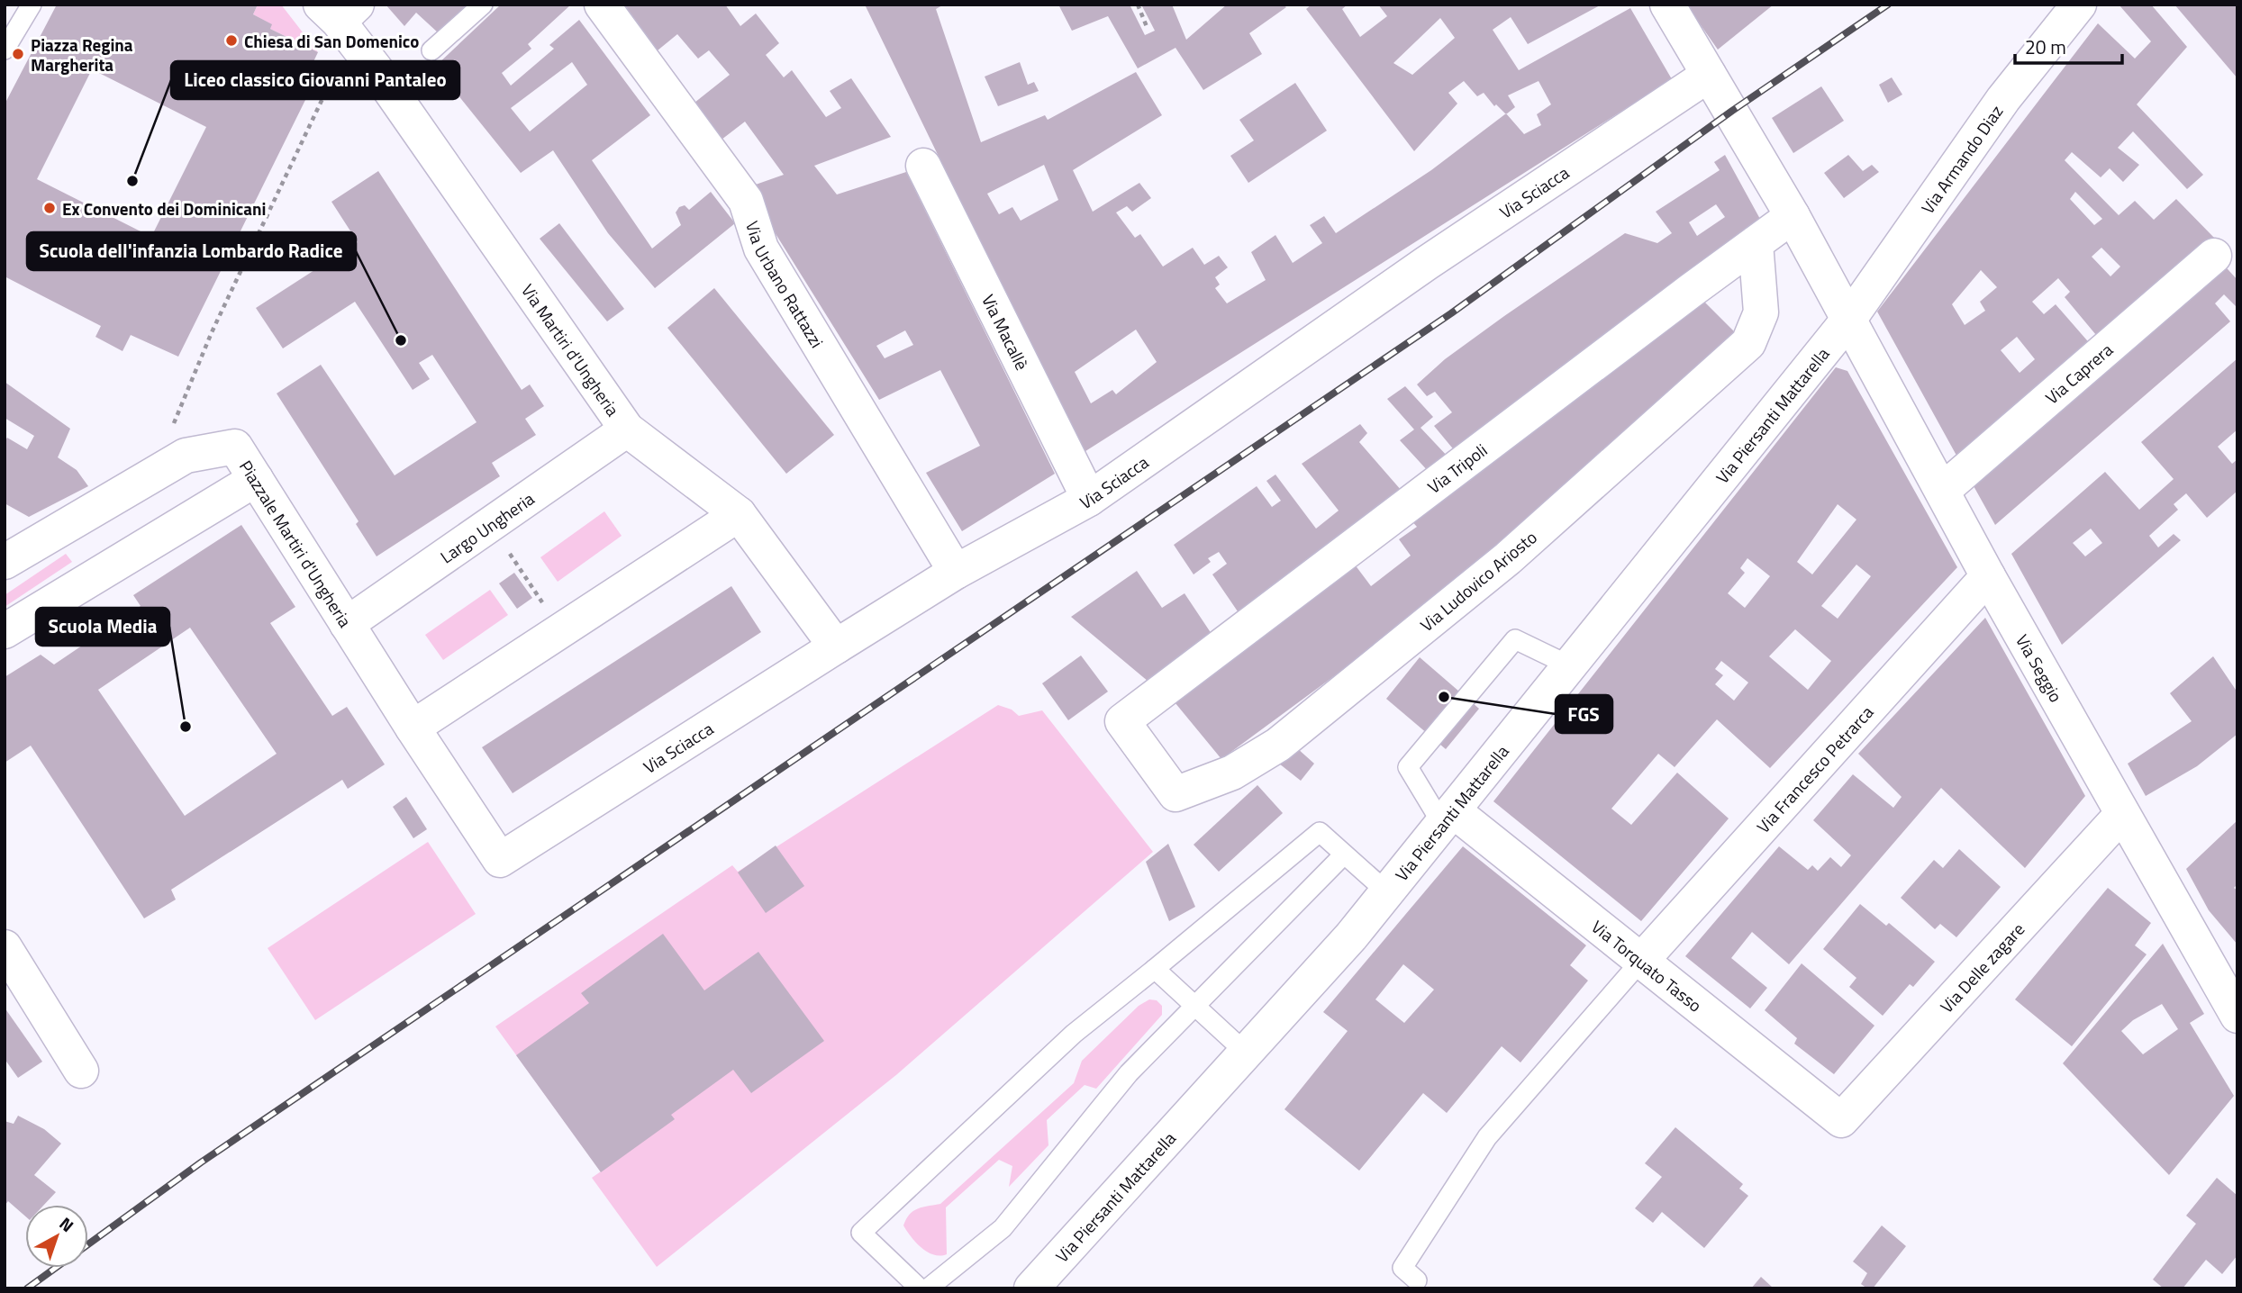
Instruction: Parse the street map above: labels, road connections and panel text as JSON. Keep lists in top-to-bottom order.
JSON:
{
  "streets": {
    "street": [
      "Via Armando Diaz",
      "Via Sciacca",
      "Via Urbano Rattazzi",
      "Via Macallè",
      "Via Martiri d'Ungheria",
      "Via Caprera",
      "Via Piersanti Mattarella",
      "Via Tripoli",
      "Largo Ungheria",
      "Piazzale Martiri d'Ungheria",
      "Via Ludovico Ariosto",
      "Via Seggio",
      "Via Francesco Petrarca",
      "Via Torquato Tasso",
      "Via Delle zagare"
    ]
  },
  "crossings": [
    ["Via Armando Diaz", "Via Piersanti Mattarella"],
    ["Via Armando Diaz", "Via Seggio"],
    ["Via Sciacca", "Via Urbano Rattazzi"],
    ["Via Sciacca", "Via Macallè"],
    ["Via Sciacca", "Via Martiri d'Ungheria"],
    ["Via Sciacca", "Piazzale Martiri d'Ungheria"],
    ["Via Sciacca", "Via Seggio"],
    ["Via Martiri d'Ungheria", "Largo Ungheria"],
    ["Via Caprera", "Via Seggio"],
    ["Via Piersanti Mattarella", "Via Seggio"],
    ["Via Piersanti Mattarella", "Via Torquato Tasso"],
    ["Via Tripoli", "Via Ludovico Ariosto"],
    ["Via Tripoli", "Via Seggio"],
    ["Largo Ungheria", "Piazzale Martiri d'Ungheria"],
    ["Via Seggio", "Via Francesco Petrarca"],
    ["Via Seggio", "Via Delle zagare"],
    ["Via Francesco Petrarca", "Via Torquato Tasso"],
    ["Via Torquato Tasso", "Via Delle zagare"]
  ],
  "places": [
    "Chiesa di San Domenico",
    "Piazza Regina Margherita",
    "Liceo classico Giovanni Pantaleo",
    "Ex Convento dei Dominicani",
    "Scuola dell'infanzia Lombardo Radice",
    "FGS",
    "Scuola Media"
  ],
  "scale_bar": "20 m",
  "north": "top right"
}
